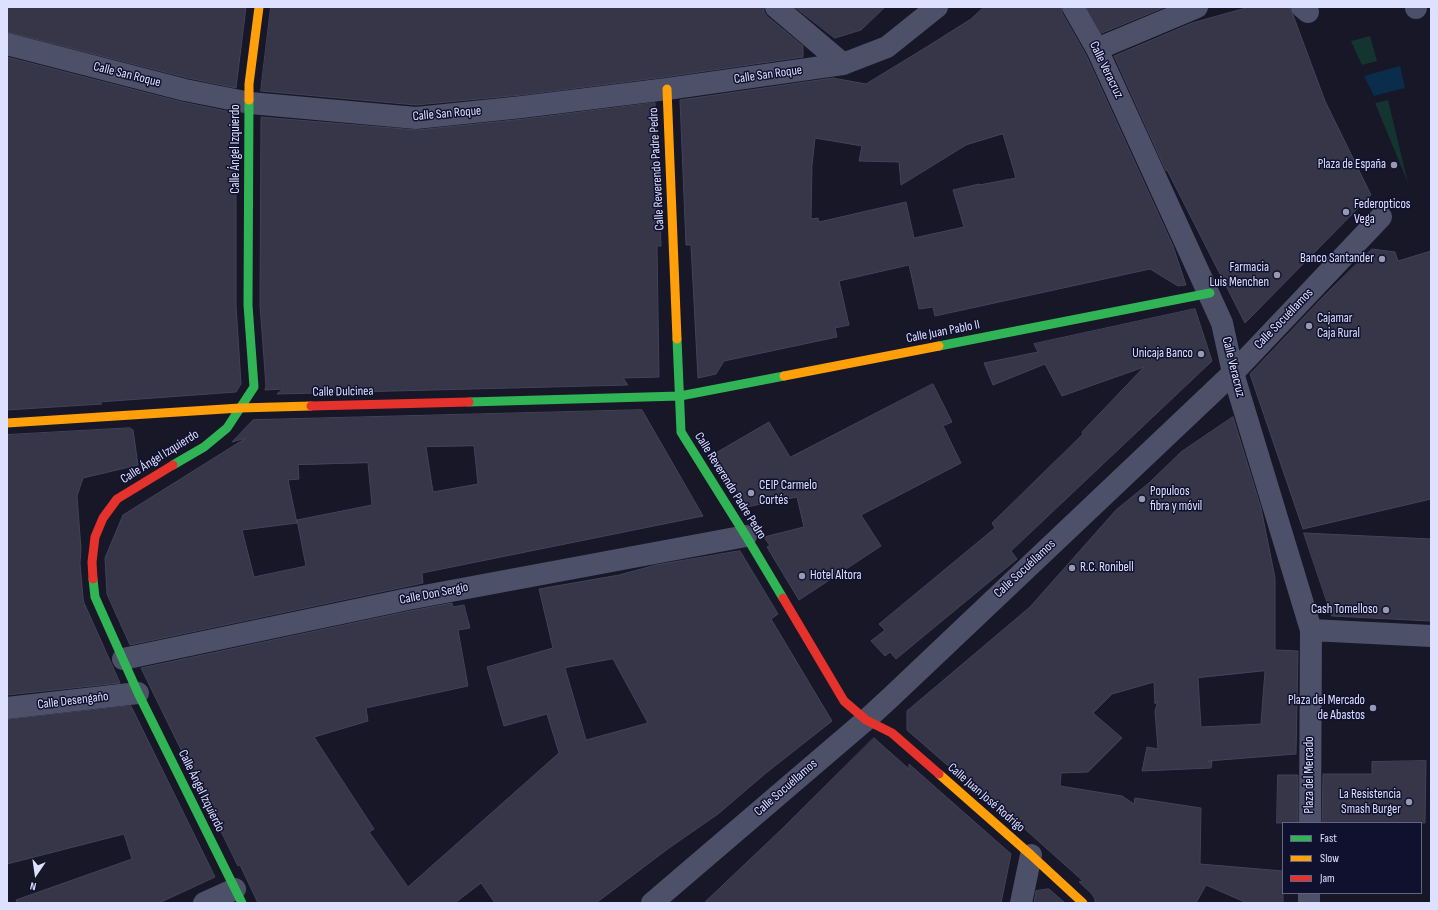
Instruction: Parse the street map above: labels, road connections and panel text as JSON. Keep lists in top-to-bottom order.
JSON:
{
  "streets": {
    "street": [
      "Calle Veracruz",
      "Calle San Roque",
      "Calle Ángel Izquierdo",
      "Calle Reverendo Padre Pedro",
      "Calle Socuéllamos",
      "Calle Juan Pablo II",
      "Calle Dulcinea",
      "Calle Don Sergio",
      "Calle Desengaño",
      "Plaza del Mercado",
      "Calle Juan José Rodrigo"
    ]
  },
  "crossings": [
    ["Calle Veracruz", "Calle Socuéllamos"],
    ["Calle Veracruz", "Calle Juan Pablo II"],
    ["Calle Veracruz", "Plaza del Mercado"],
    ["Calle San Roque", "Calle Ángel Izquierdo"],
    ["Calle San Roque", "Calle Reverendo Padre Pedro"],
    ["Calle Ángel Izquierdo", "Calle Dulcinea"],
    ["Calle Ángel Izquierdo", "Calle Don Sergio"],
    ["Calle Ángel Izquierdo", "Calle Desengaño"],
    ["Calle Reverendo Padre Pedro", "Calle Socuéllamos"],
    ["Calle Reverendo Padre Pedro", "Calle Juan Pablo II"],
    ["Calle Reverendo Padre Pedro", "Calle Dulcinea"],
    ["Calle Reverendo Padre Pedro", "Calle Don Sergio"],
    ["Calle Reverendo Padre Pedro", "Calle Juan José Rodrigo"],
    ["Calle Socuéllamos", "Calle Juan José Rodrigo"],
    ["Calle Juan Pablo II", "Calle Dulcinea"]
  ],
  "places": [
    "Plaza de España",
    "Federopticos Vega",
    "Banco Santander",
    "Farmacia Luis Menchen",
    "Cajamar Caja Rural",
    "Unicaja Banco",
    "CEIP Carmelo Cortés",
    "Populoos fibra y móvil",
    "R.C. Ronibell",
    "Hotel Altora",
    "Cash Tomelloso",
    "Plaza del Mercado de Abastos",
    "La Resistencia Smash Burger"
  ],
  "legend": ["Fast", "Slow", "Jam"],
  "north": "bottom"
}
